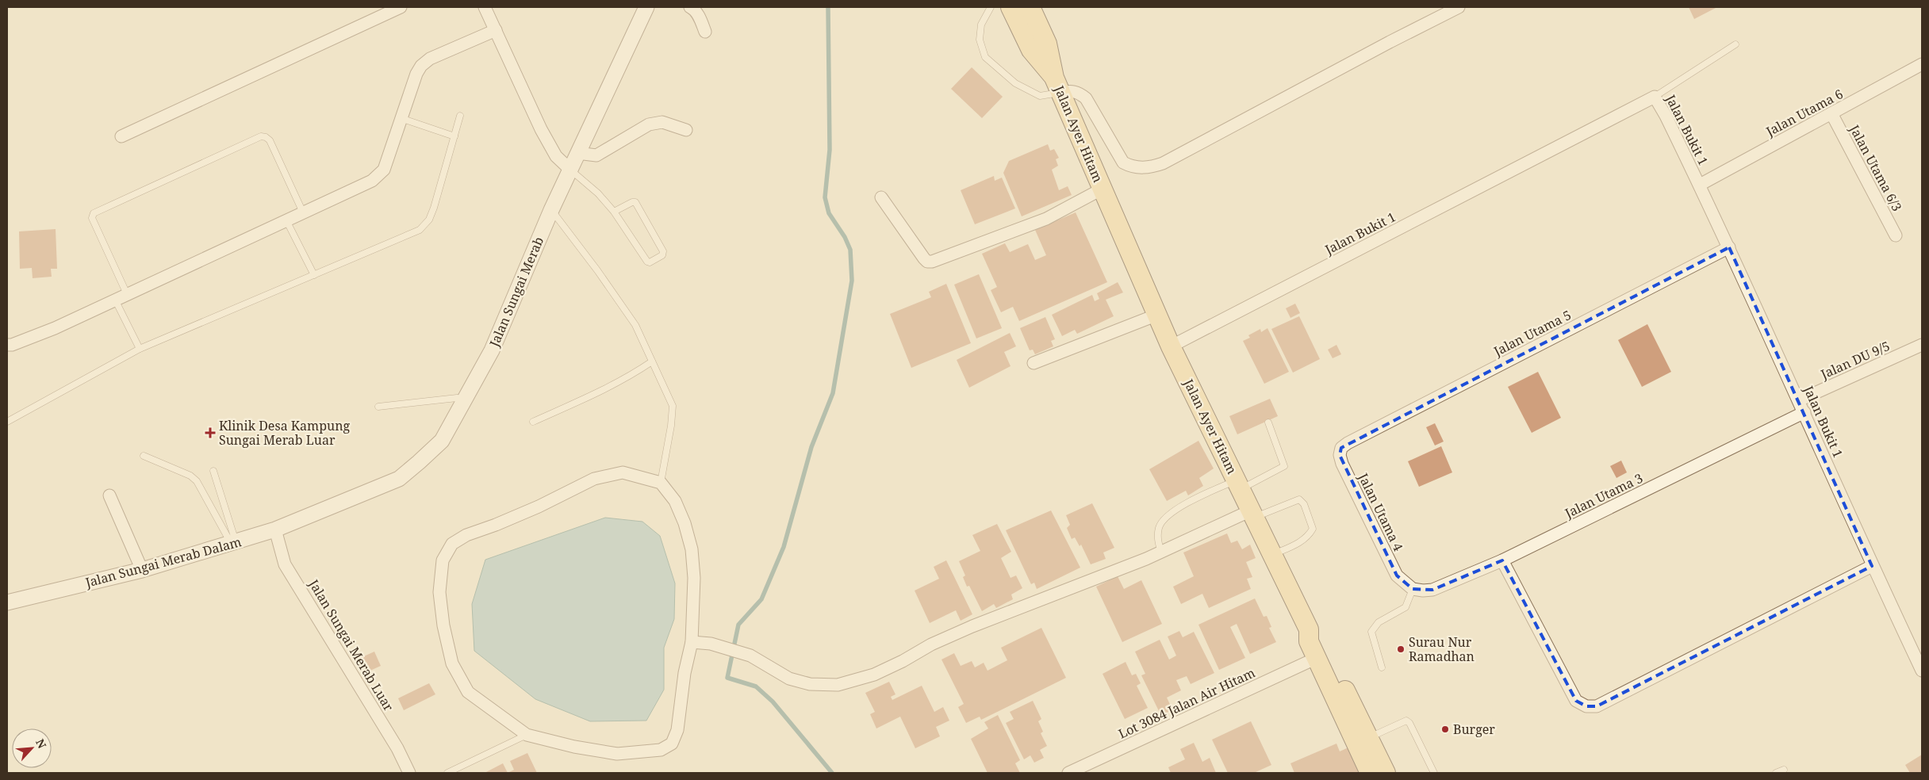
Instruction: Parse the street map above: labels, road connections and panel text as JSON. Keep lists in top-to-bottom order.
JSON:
{
  "streets": {
    "main road": ["Jalan Ayer Hitam"],
    "street": [
      "Jalan Utama 6",
      "Jalan Bukit 1",
      "Jalan Utama 6/3",
      "Jalan Sungai Merab",
      "Jalan Utama 5",
      "Jalan DU 9/5",
      "Jalan Utama 3",
      "Jalan Utama 4",
      "Jalan Sungai Merab Dalam",
      "Jalan Sungai Merab Luar",
      "Lot 3084 Jalan Air Hitam"
    ]
  },
  "crossings": [
    ["Jalan Utama 6", "Jalan Bukit 1"],
    ["Jalan Utama 6", "Jalan Utama 6/3"],
    ["Jalan Bukit 1", "Jalan Ayer Hitam"],
    ["Jalan Bukit 1", "Jalan Utama 5"],
    ["Jalan Bukit 1", "Jalan DU 9/5"],
    ["Jalan Bukit 1", "Jalan Utama 3"],
    ["Jalan Ayer Hitam", "Lot 3084 Jalan Air Hitam"],
    ["Jalan Sungai Merab", "Jalan Sungai Merab Dalam"],
    ["Jalan Utama 5", "Jalan Utama 4"],
    ["Jalan Utama 3", "Jalan Utama 4"],
    ["Jalan Sungai Merab Dalam", "Jalan Sungai Merab Luar"]
  ],
  "places": {
    "health": ["Klinik Desa Kampung Sungai Merab Luar"],
    "other": ["Surau Nur Ramadhan", "Burger"]
  },
  "north": "top right"
}
